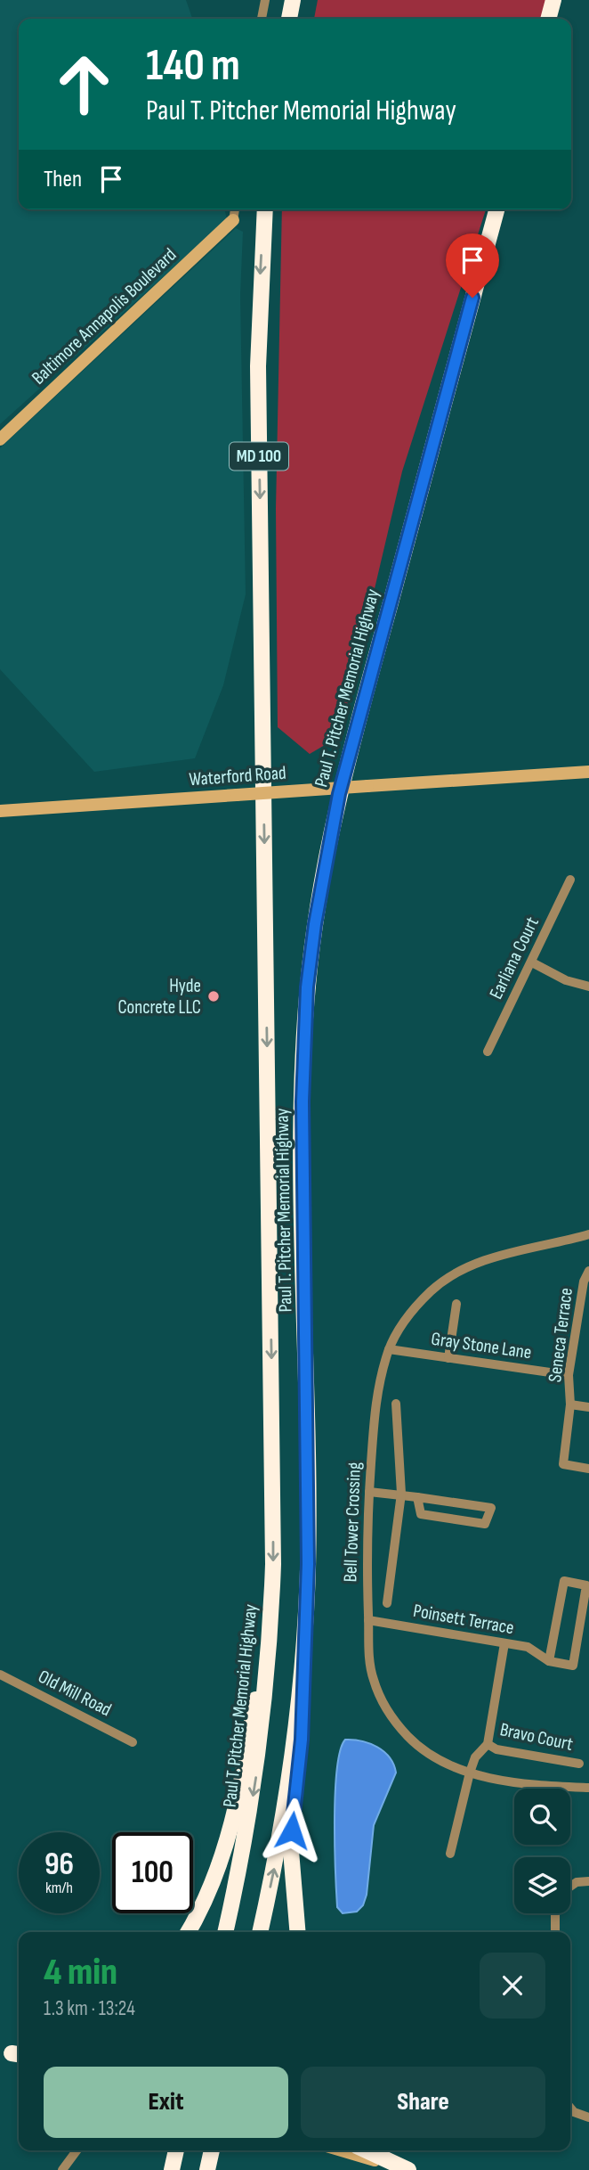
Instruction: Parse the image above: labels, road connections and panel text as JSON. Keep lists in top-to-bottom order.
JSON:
{
  "streets": {
    "highway": ["MD 100", "Paul T. Pitcher Memorial Highway"],
    "main road": ["Baltimore Annapolis Boulevard", "Waterford Road"],
    "street": [
      "Earliana Court",
      "Seneca Terrace",
      "Gray Stone Lane",
      "Bell Tower Crossing",
      "Poinsett Terrace",
      "Old Mill Road",
      "Bravo Court"
    ]
  },
  "crossings": [
    ["Seneca Terrace", "Gray Stone Lane"],
    ["Gray Stone Lane", "Bell Tower Crossing"],
    ["Bell Tower Crossing", "Poinsett Terrace"]
  ],
  "places": ["Hyde Concrete LLC"],
  "page": {
    "turn": ["140 m", "Paul T. Pitcher Memorial Highway"],
    "then": "Then",
    "speed": "96 km/h",
    "limit": "100",
    "heading": ["4 min", "1.3 km · 13:24"],
    "buttons": ["Exit", "Share"]
  }
}
